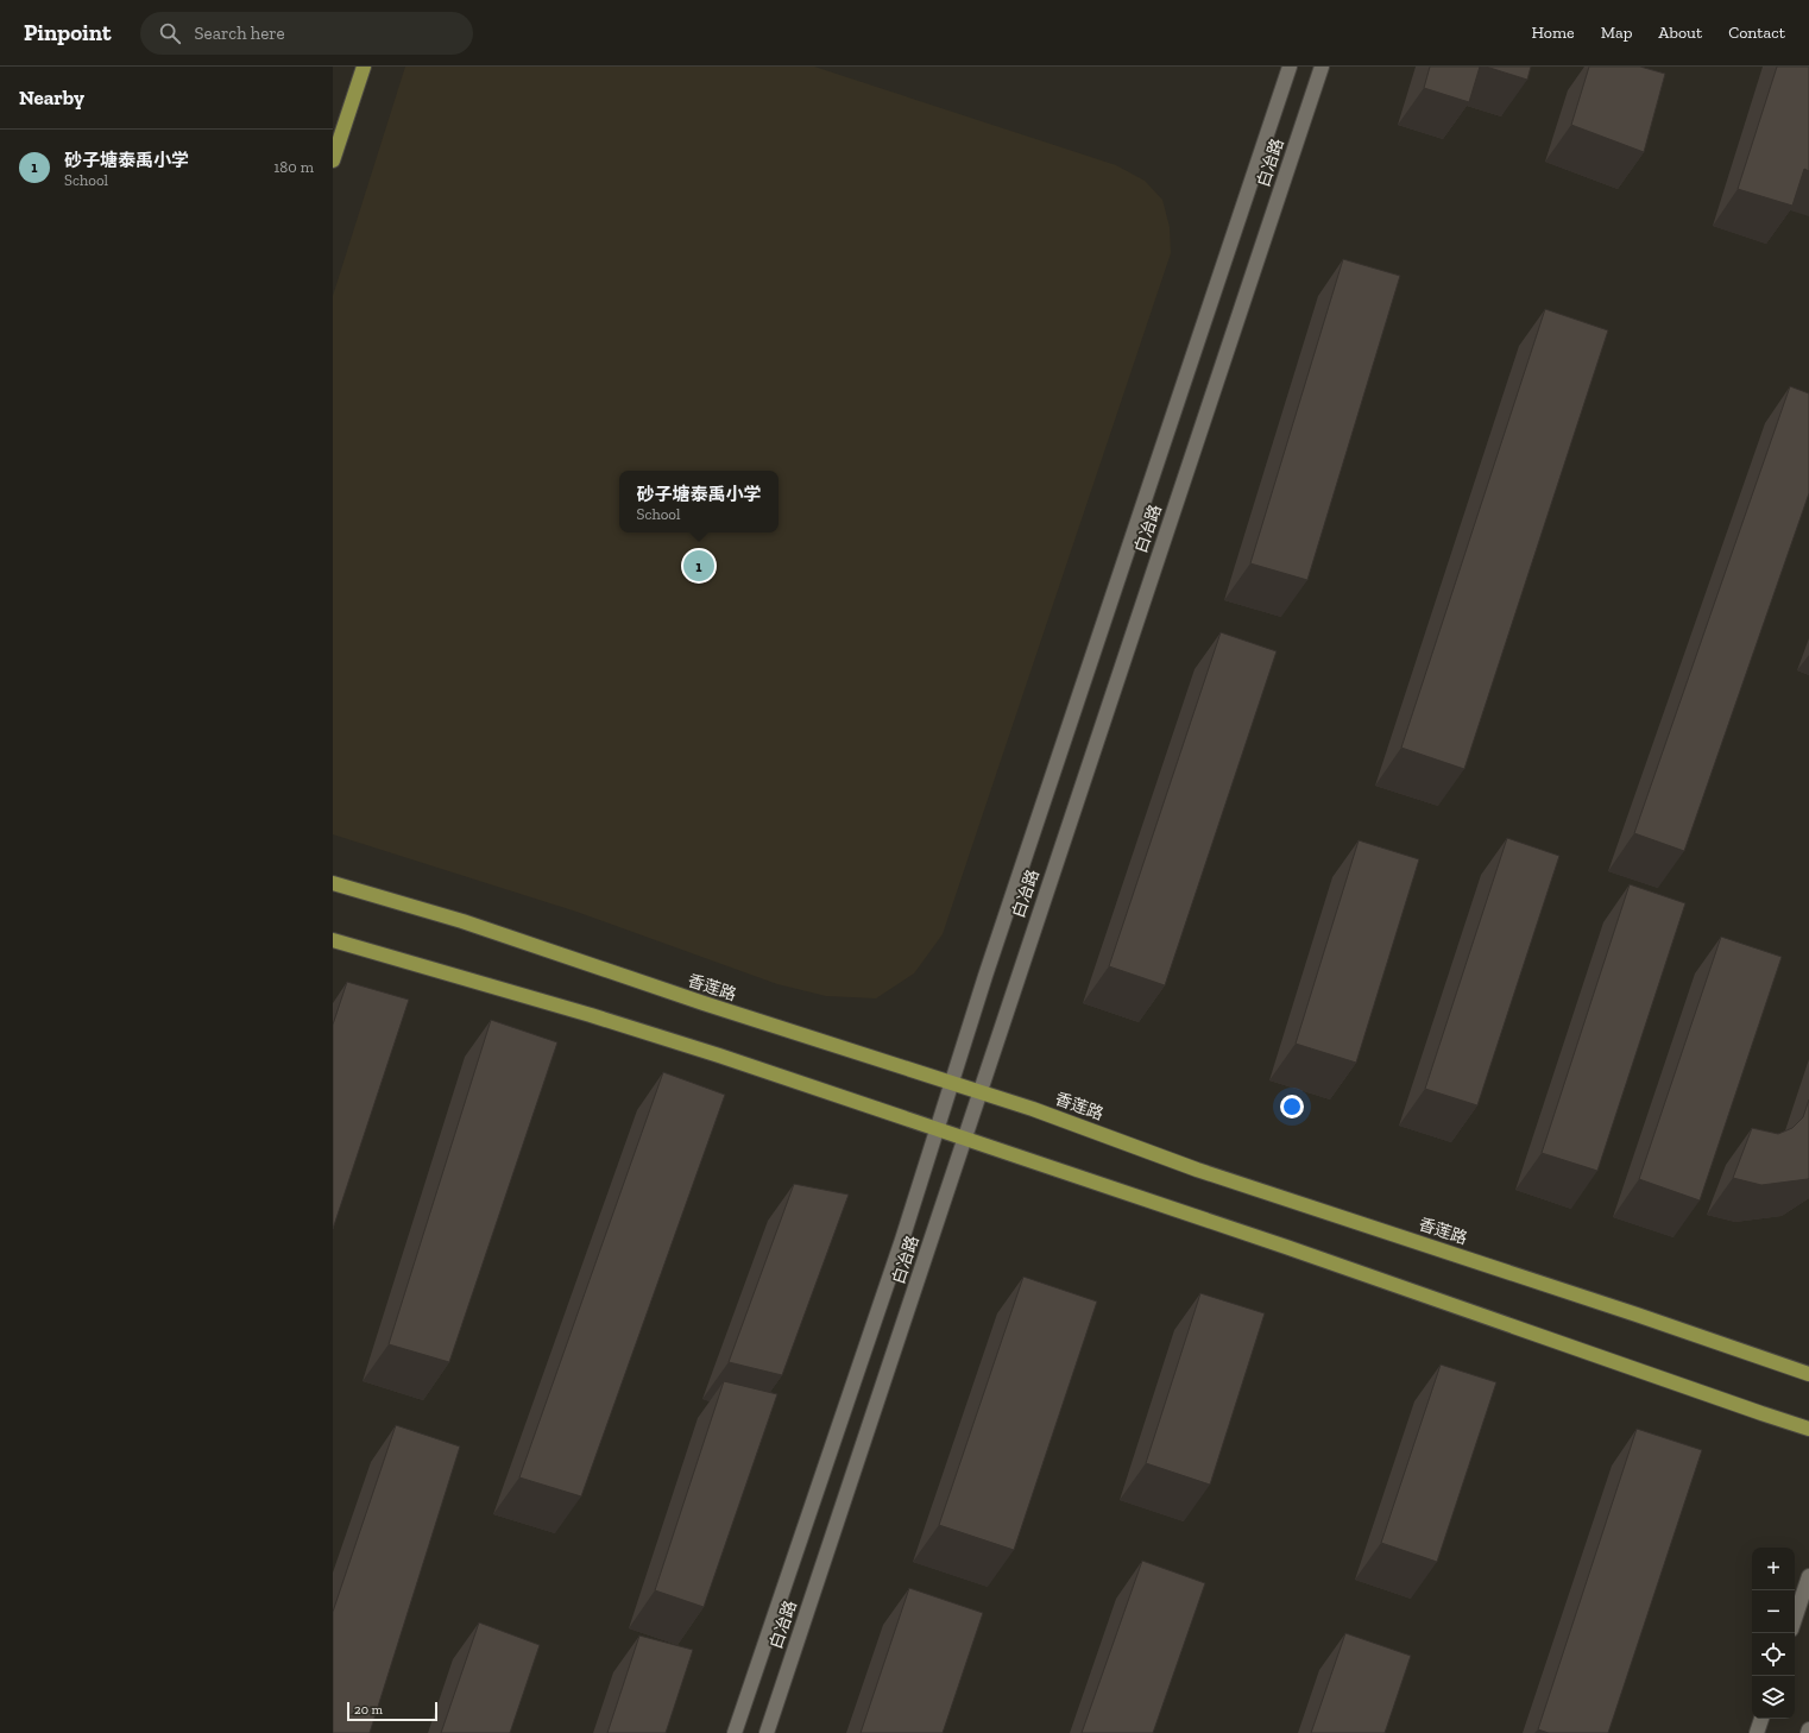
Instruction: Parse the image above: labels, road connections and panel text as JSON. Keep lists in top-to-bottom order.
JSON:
{
  "streets": {
    "main road": ["香莲路"],
    "street": ["白冶路"]
  },
  "crossings": [
    ["白冶路", "香莲路"]
  ],
  "scale_bar": "20 m",
  "page": {
    "header": "Pinpoint",
    "search": "Search here",
    "nav": [
      "Home",
      "Map",
      "About",
      "Contact"
    ],
    "heading": "Nearby",
    "list": [
      {
        "mark": "1",
        "name": "砂子塘泰禹小学",
        "note": "School",
        "value": "180 m"
      }
    ],
    "popup": ["砂子塘泰禹小学", "School"],
    "pins": "1",
    "map_buttons": ["+", "−"],
    "scale": "20 m"
  }
}
